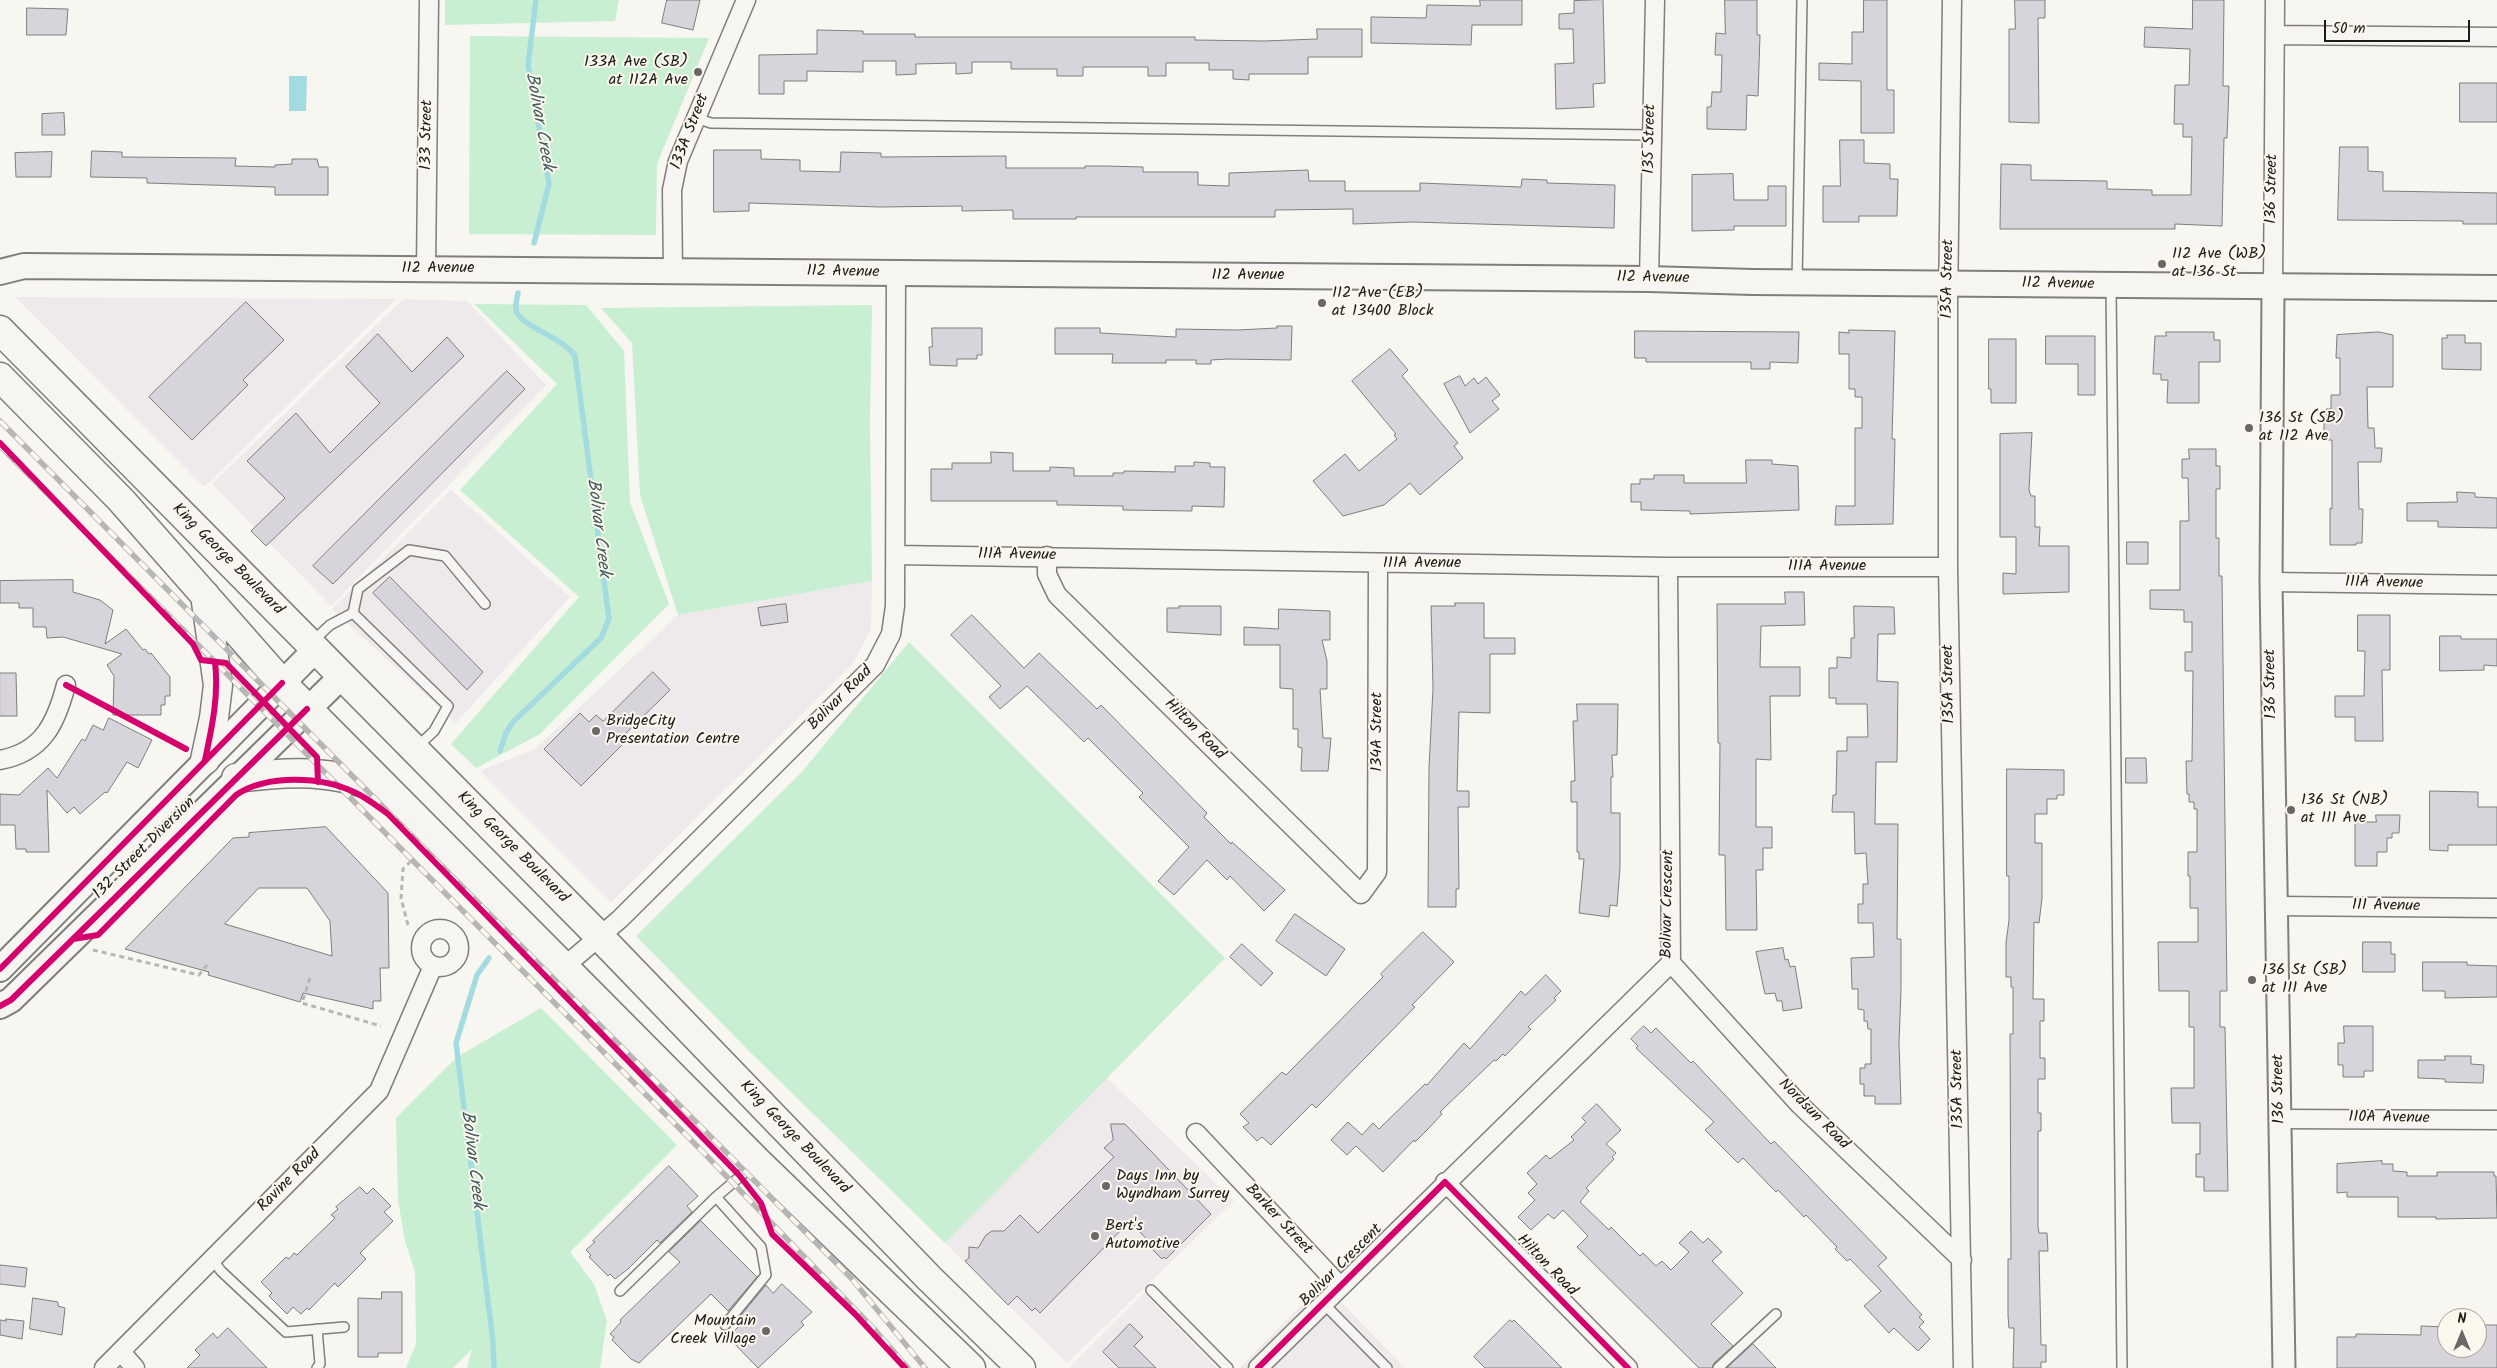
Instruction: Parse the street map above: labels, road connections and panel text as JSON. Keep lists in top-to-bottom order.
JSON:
{
  "streets": {
    "main road": ["112 Avenue", "King George Boulevard", "132 Street Diversion"],
    "street": [
      "133A Street",
      "133 Street",
      "135 Street",
      "136 Street",
      "135A Street",
      "111A Avenue",
      "Bolivar Road",
      "Hilton Road",
      "134A Street",
      "Bolivar Crescent",
      "111 Avenue",
      "Nordsun Road",
      "110A Avenue",
      "Ravine Road",
      "Barker Street"
    ]
  },
  "crossings": [
    ["133A Street", "112 Avenue"],
    ["133 Street", "112 Avenue"],
    ["135 Street", "112 Avenue"],
    ["136 Street", "112 Avenue"],
    ["136 Street", "111A Avenue"],
    ["136 Street", "111 Avenue"],
    ["136 Street", "110A Avenue"],
    ["112 Avenue", "135A Street"],
    ["112 Avenue", "Bolivar Road"],
    ["135A Street", "111A Avenue"],
    ["135A Street", "Nordsun Road"],
    ["111A Avenue", "Bolivar Road"],
    ["111A Avenue", "Hilton Road"],
    ["111A Avenue", "134A Street"],
    ["111A Avenue", "Bolivar Crescent"],
    ["King George Boulevard", "Bolivar Road"],
    ["King George Boulevard", "132 Street Diversion"],
    ["Hilton Road", "134A Street"],
    ["Hilton Road", "Bolivar Crescent"],
    ["Bolivar Crescent", "Nordsun Road"],
    ["Bolivar Crescent", "Barker Street"]
  ],
  "water": ["Bolivar Creek"],
  "places": [
    "133A Ave (SB) at 112A Ave",
    "112 Ave (WB) at 136 St",
    "112 Ave (EB) at 13400 Block",
    "136 St (SB) at 112 Ave",
    "BridgeCity Presentation Centre",
    "136 St (NB) at 111 Ave",
    "136 St (SB) at 111 Ave",
    "Days Inn by Wyndham Surrey",
    "Bert's Automotive",
    "Mountain Creek Village"
  ],
  "scale_bar": "50 m",
  "north": "top"
}
